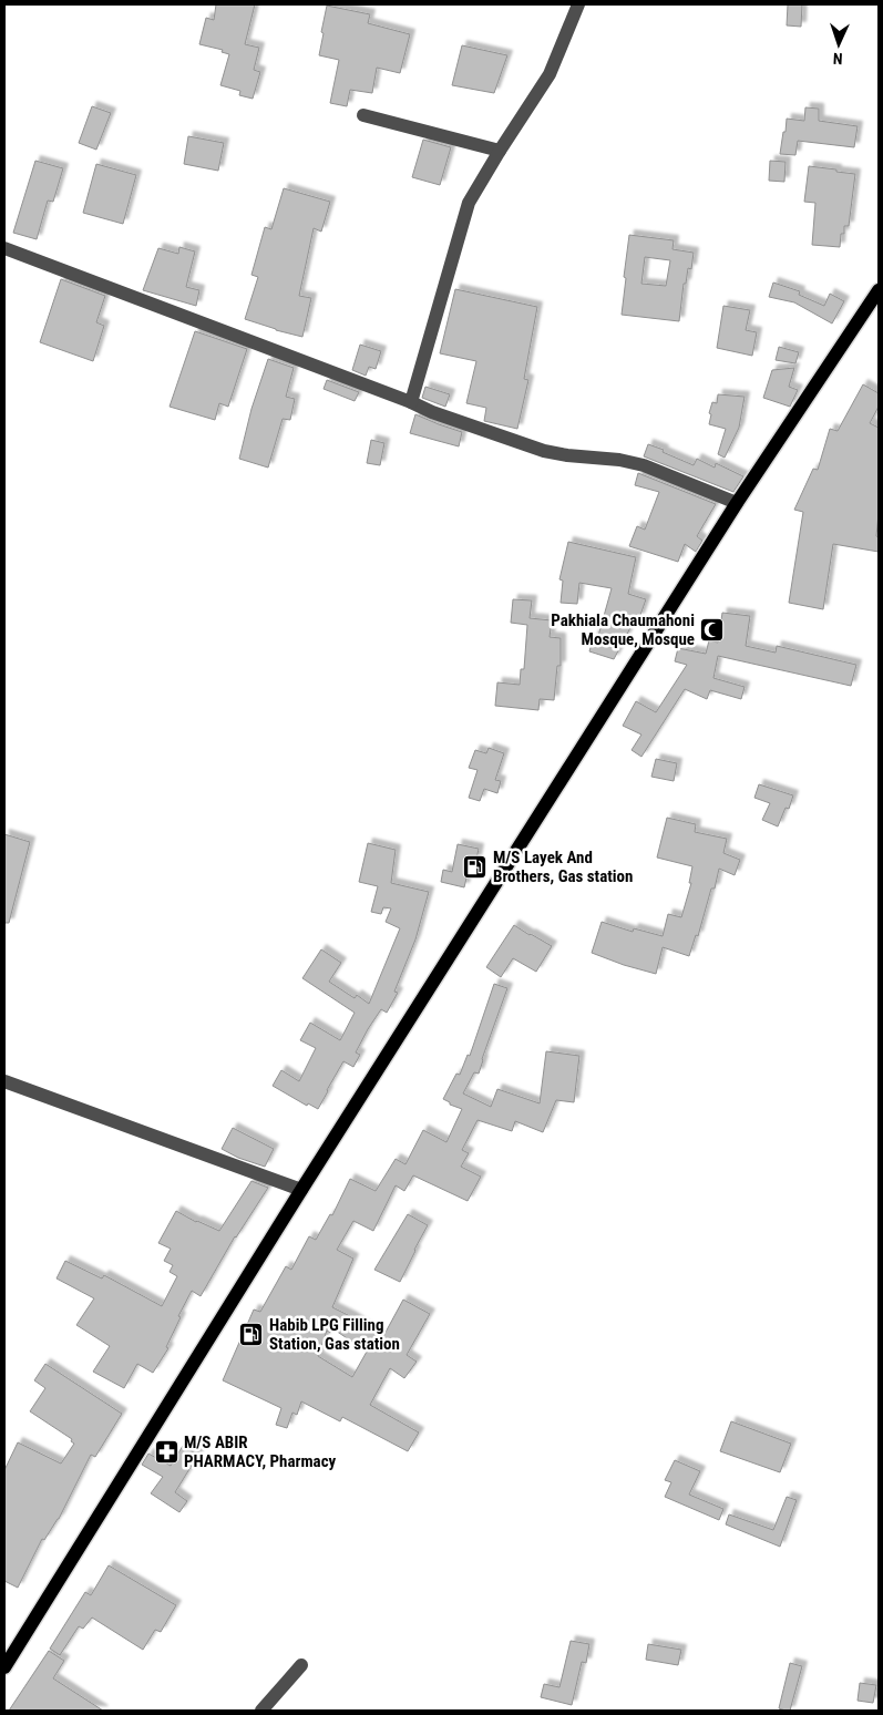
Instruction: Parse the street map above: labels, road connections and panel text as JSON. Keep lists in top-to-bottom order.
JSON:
{
  "places": {
    "mosque": ["Pakhiala Chaumahoni Mosque, Mosque"],
    "fuel station": ["M/S Layek And Brothers, Gas station", "Habib LPG Filling Station, Gas station"],
    "pharmacy": ["M/S ABIR PHARMACY, Pharmacy"]
  },
  "north": "bottom"
}
